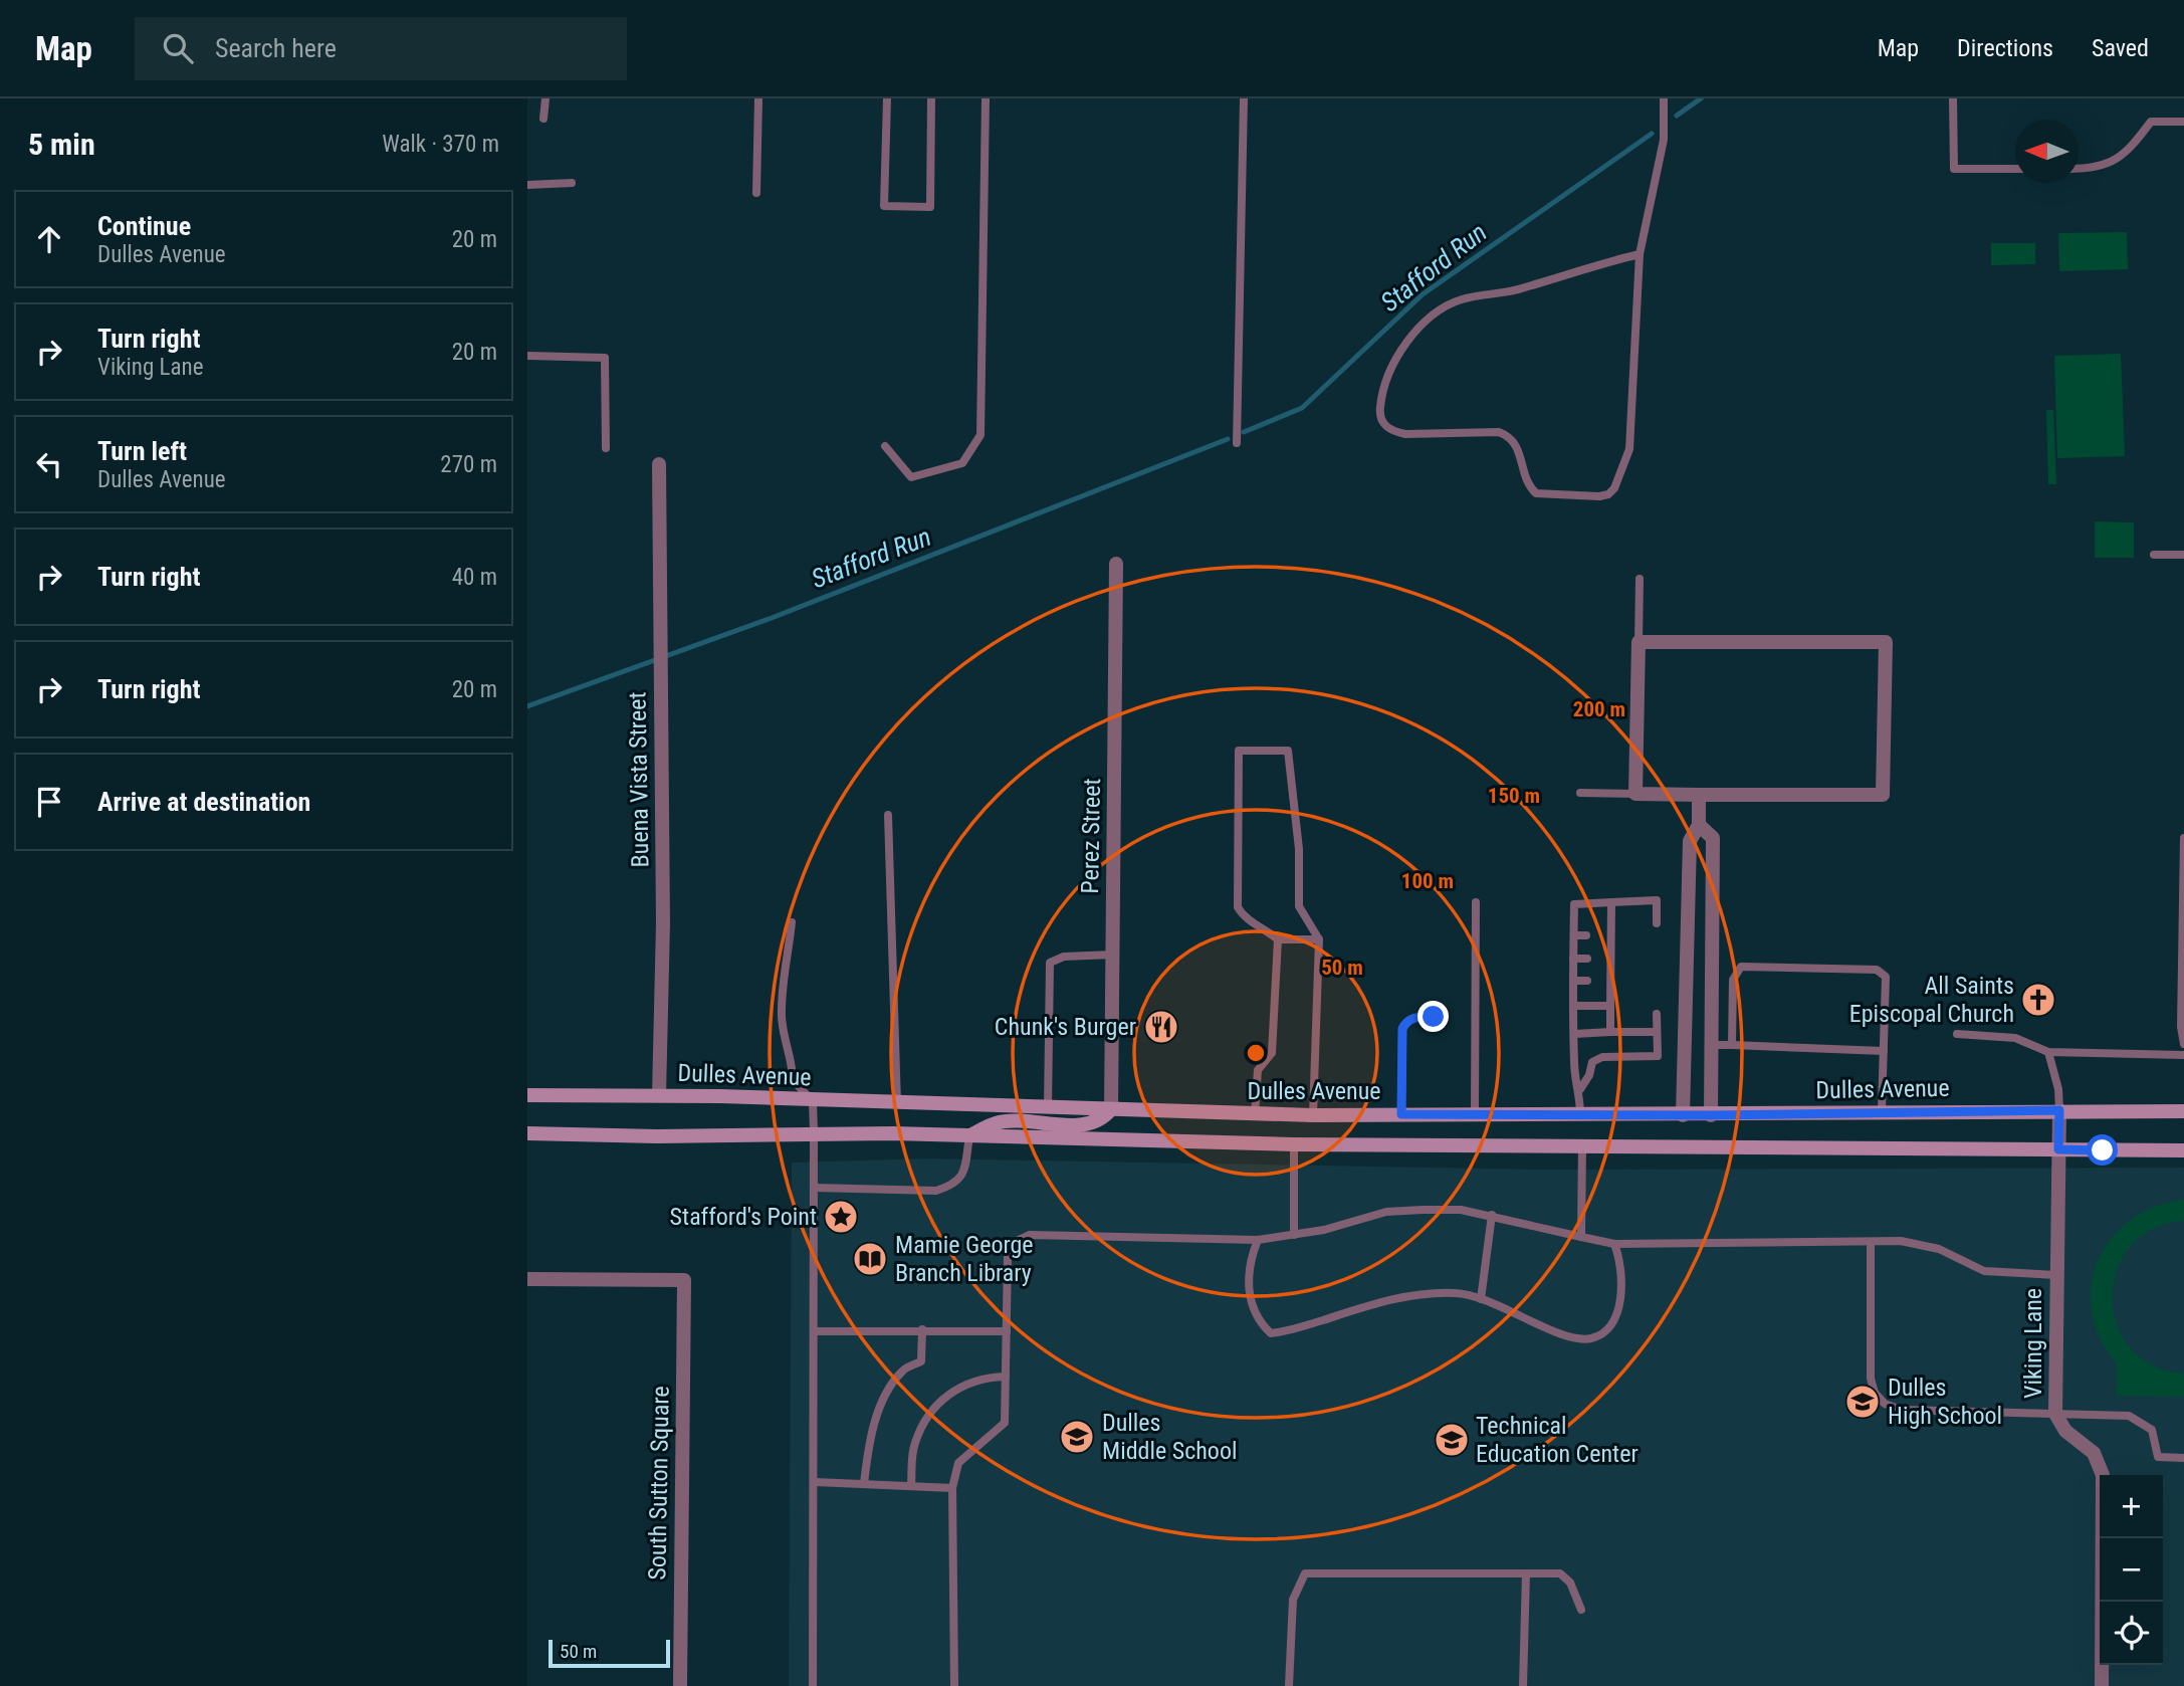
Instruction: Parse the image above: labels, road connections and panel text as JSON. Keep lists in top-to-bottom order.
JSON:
{
  "streets": {
    "main road": ["Dulles Avenue"],
    "street": [
      "Buena Vista Street",
      "Perez Street",
      "Viking Lane",
      "South Sutton Square"
    ]
  },
  "crossings": [
    ["Buena Vista Street", "Dulles Avenue"],
    ["Perez Street", "Dulles Avenue"],
    ["Dulles Avenue", "Viking Lane"]
  ],
  "water": ["Stafford Run"],
  "places": {
    "church": ["All Saints Episcopal Church"],
    "restaurant": ["Chunk's Burger"],
    "place": ["Stafford's Point"],
    "library": ["Mamie George Branch Library"],
    "school or university": ["Dulles High School", "Dulles Middle School", "Technical Education Center"]
  },
  "scale_bar": "50 m",
  "north": "left",
  "page": {
    "header": "Map",
    "search": "Search here",
    "nav": ["Map", "Directions", "Saved"],
    "heading": ["5 min", "Walk · 370 m"],
    "list": [
      ["Continue", "Dulles Avenue", "20 m"],
      ["Turn right", "Viking Lane", "20 m"],
      ["Turn left", "Dulles Avenue", "270 m"],
      ["Turn right", "40 m"],
      ["Turn right", "20 m"],
      "Arrive at destination"
    ],
    "map_buttons": ["+", "−"],
    "scale": "50 m"
  },
  "rings": [
    "200 m",
    "150 m",
    "100 m",
    "50 m"
  ]
}
